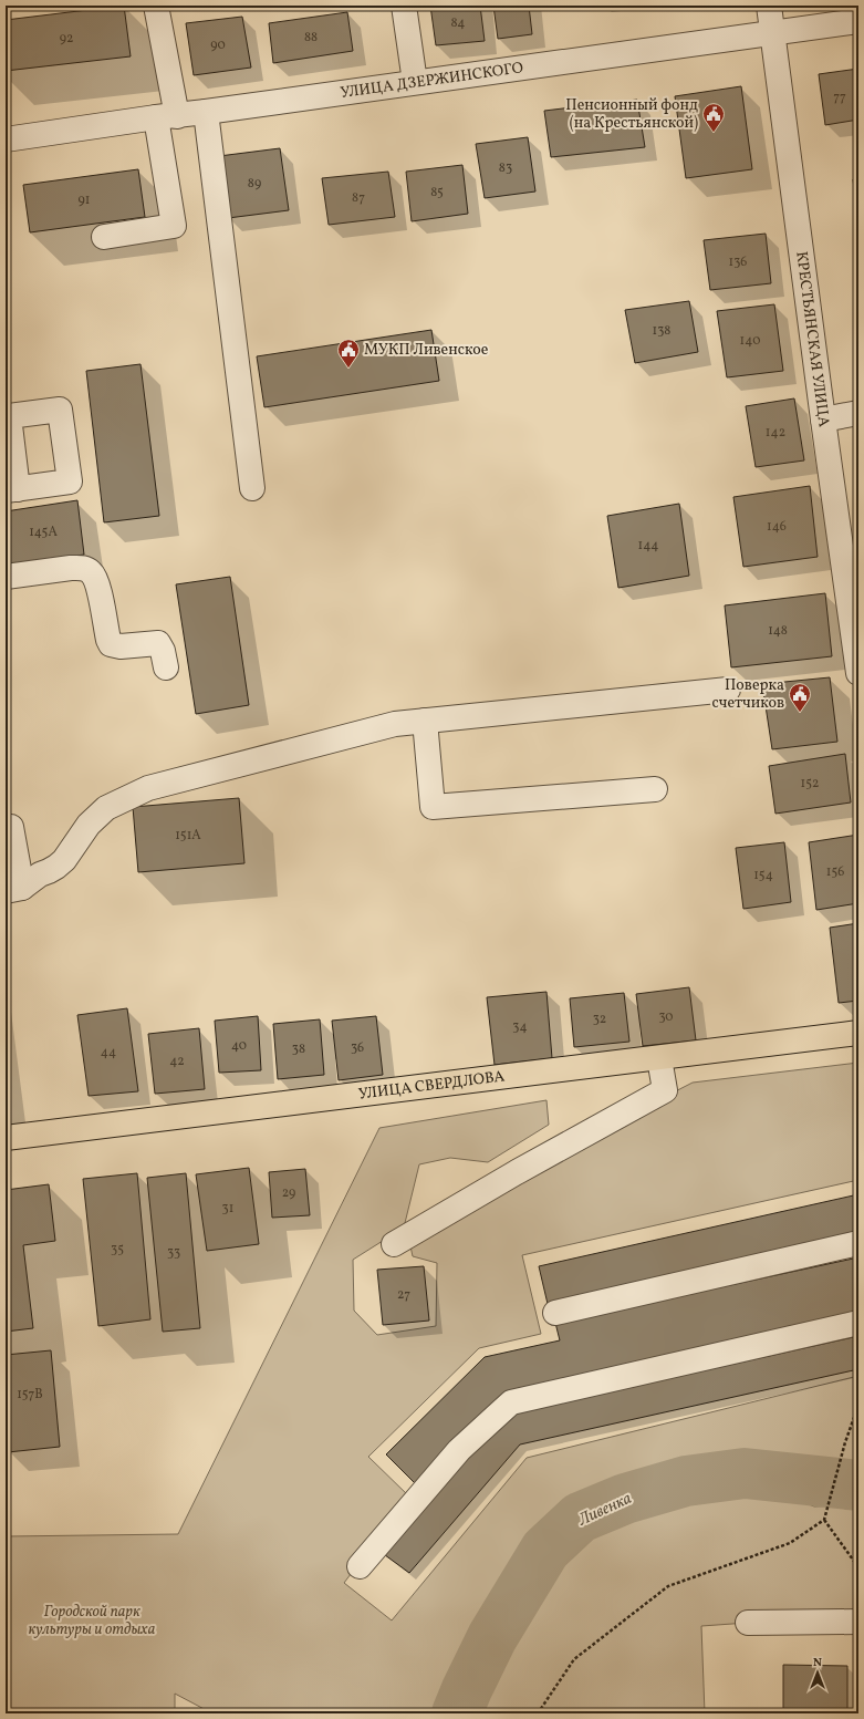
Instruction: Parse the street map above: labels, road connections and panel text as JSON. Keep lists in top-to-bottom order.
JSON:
{
  "streets": {
    "main road": ["УЛИЦА СВЕРДЛОВА"],
    "street": ["УЛИЦА ДЗЕРЖИНСКОГО", "КРЕСТЬЯНСКАЯ УЛИЦА"]
  },
  "crossings": [
    ["УЛИЦА ДЗЕРЖИНСКОГО", "КРЕСТЬЯНСКАЯ УЛИЦА"]
  ],
  "water": ["Ливенка"],
  "parks": ["Городской парк культуры и отдыха"],
  "places": {
    "public building": ["Пенсионный фонд (на Крестьянской)", "МУКП Ливенское", "Поверка счетчиков"]
  },
  "house_numbers": [
    "84",
    "88",
    "92",
    "90",
    "77",
    "83",
    "89",
    "85",
    "87",
    "91",
    "136",
    "138",
    "140",
    "142",
    "146",
    "145А",
    "144",
    "148",
    "152",
    "151А",
    "156",
    "154",
    "30",
    "32",
    "34",
    "40",
    "36",
    "38",
    "44",
    "42",
    "29",
    "31",
    "35",
    "33",
    "27",
    "157В"
  ],
  "north": "top"
}
